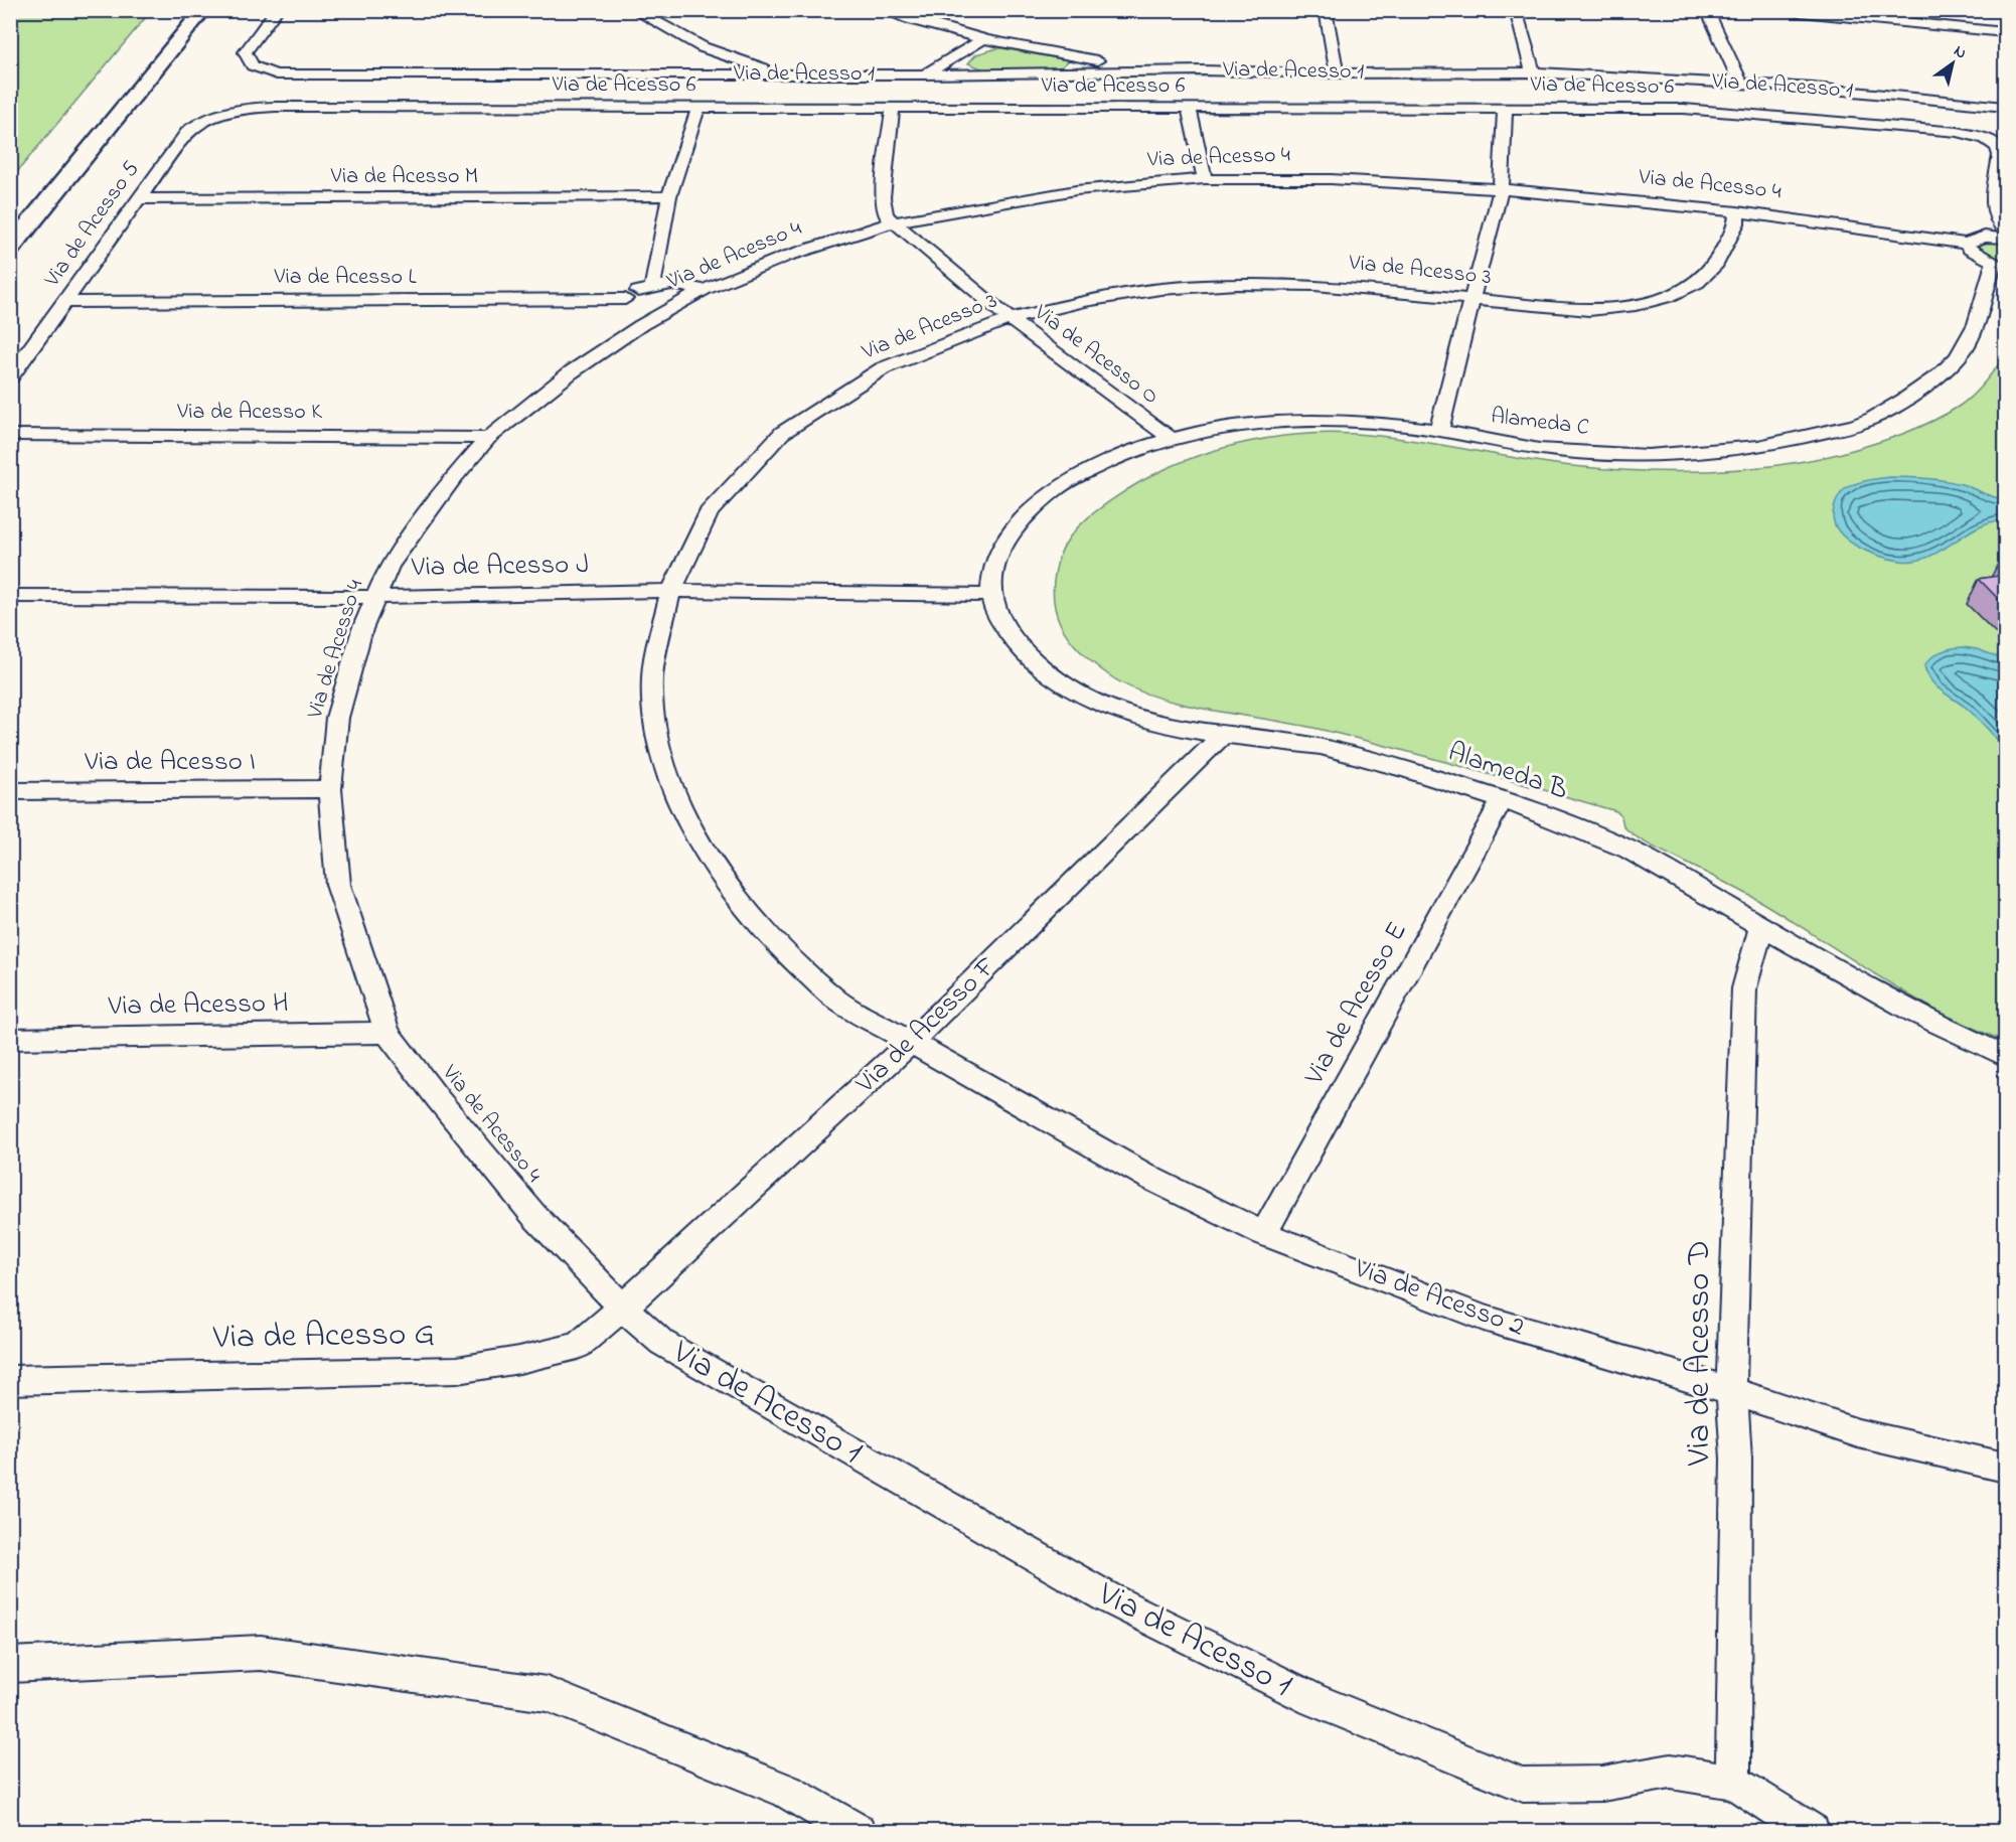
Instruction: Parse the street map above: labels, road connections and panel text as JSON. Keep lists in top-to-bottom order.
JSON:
{
  "streets": {
    "street": [
      "Via de Acesso 1",
      "Via de Acesso 6",
      "Via de Acesso 4",
      "Via de Acesso M",
      "Via de Acesso 5",
      "Via de Acesso 3",
      "Via de Acesso L",
      "Via de Acesso O",
      "Via de Acesso K",
      "Alameda C",
      "Via de Acesso J",
      "Via de Acesso I",
      "Alameda B",
      "Via de Acesso E",
      "Via de Acesso H",
      "Via de Acesso F",
      "Via de Acesso 2",
      "Via de Acesso G",
      "Via de Acesso D"
    ]
  },
  "crossings": [
    ["Via de Acesso 1", "Via de Acesso 4"],
    ["Via de Acesso 1", "Via de Acesso F"],
    ["Via de Acesso 1", "Via de Acesso G"],
    ["Via de Acesso 1", "Via de Acesso D"],
    ["Via de Acesso 6", "Via de Acesso 5"],
    ["Via de Acesso 4", "Via de Acesso 3"],
    ["Via de Acesso 4", "Via de Acesso O"],
    ["Via de Acesso 4", "Via de Acesso K"],
    ["Via de Acesso 4", "Alameda C"],
    ["Via de Acesso 4", "Via de Acesso J"],
    ["Via de Acesso 4", "Via de Acesso I"],
    ["Via de Acesso 4", "Via de Acesso H"],
    ["Via de Acesso 4", "Via de Acesso F"],
    ["Via de Acesso 4", "Via de Acesso G"],
    ["Via de Acesso M", "Via de Acesso 5"],
    ["Via de Acesso 5", "Via de Acesso L"],
    ["Via de Acesso 3", "Via de Acesso O"],
    ["Via de Acesso 3", "Via de Acesso J"],
    ["Via de Acesso 3", "Via de Acesso F"],
    ["Via de Acesso 3", "Via de Acesso 2"],
    ["Via de Acesso O", "Alameda C"],
    ["Alameda C", "Via de Acesso J"],
    ["Alameda C", "Alameda B"],
    ["Via de Acesso J", "Alameda B"],
    ["Alameda B", "Via de Acesso E"],
    ["Alameda B", "Via de Acesso F"],
    ["Alameda B", "Via de Acesso D"],
    ["Via de Acesso E", "Via de Acesso 2"],
    ["Via de Acesso F", "Via de Acesso 2"],
    ["Via de Acesso F", "Via de Acesso G"],
    ["Via de Acesso 2", "Via de Acesso D"]
  ],
  "north": "top right"
}
